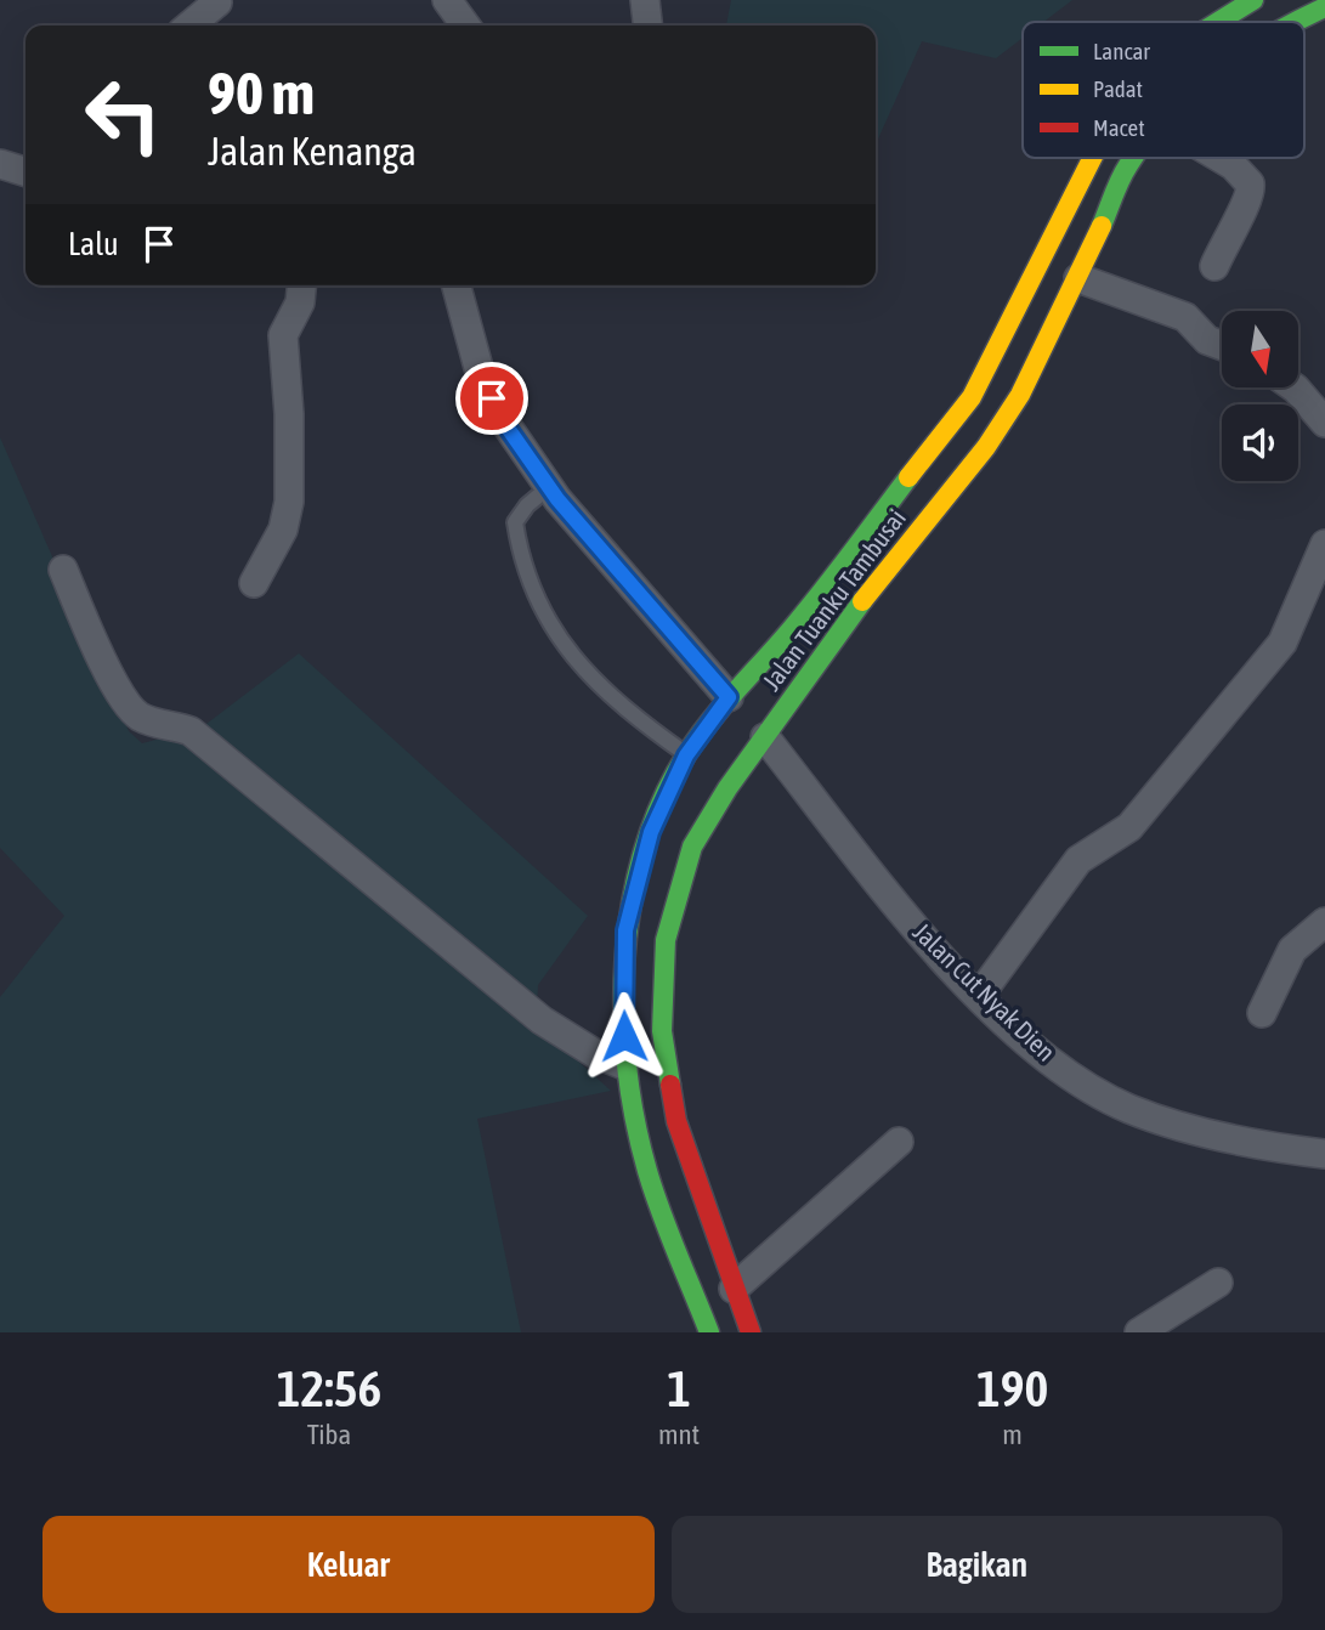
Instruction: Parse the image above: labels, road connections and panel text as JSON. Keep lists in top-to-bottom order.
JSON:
{
  "streets": {
    "main road": ["Jalan Tuanku Tambusai"],
    "street": ["Jalan Cut Nyak Dien"]
  },
  "crossings": [
    ["Jalan Tuanku Tambusai", "Jalan Cut Nyak Dien"]
  ],
  "legend": ["Lancar", "Padat", "Macet"],
  "north": "bottom",
  "page": {
    "turn": ["90 m", "Jalan Kenanga"],
    "then": "Lalu",
    "eta": [
      "12:56",
      "Tiba",
      "1",
      "mnt",
      "190",
      "m"
    ],
    "buttons": ["Keluar", "Bagikan"]
  }
}
